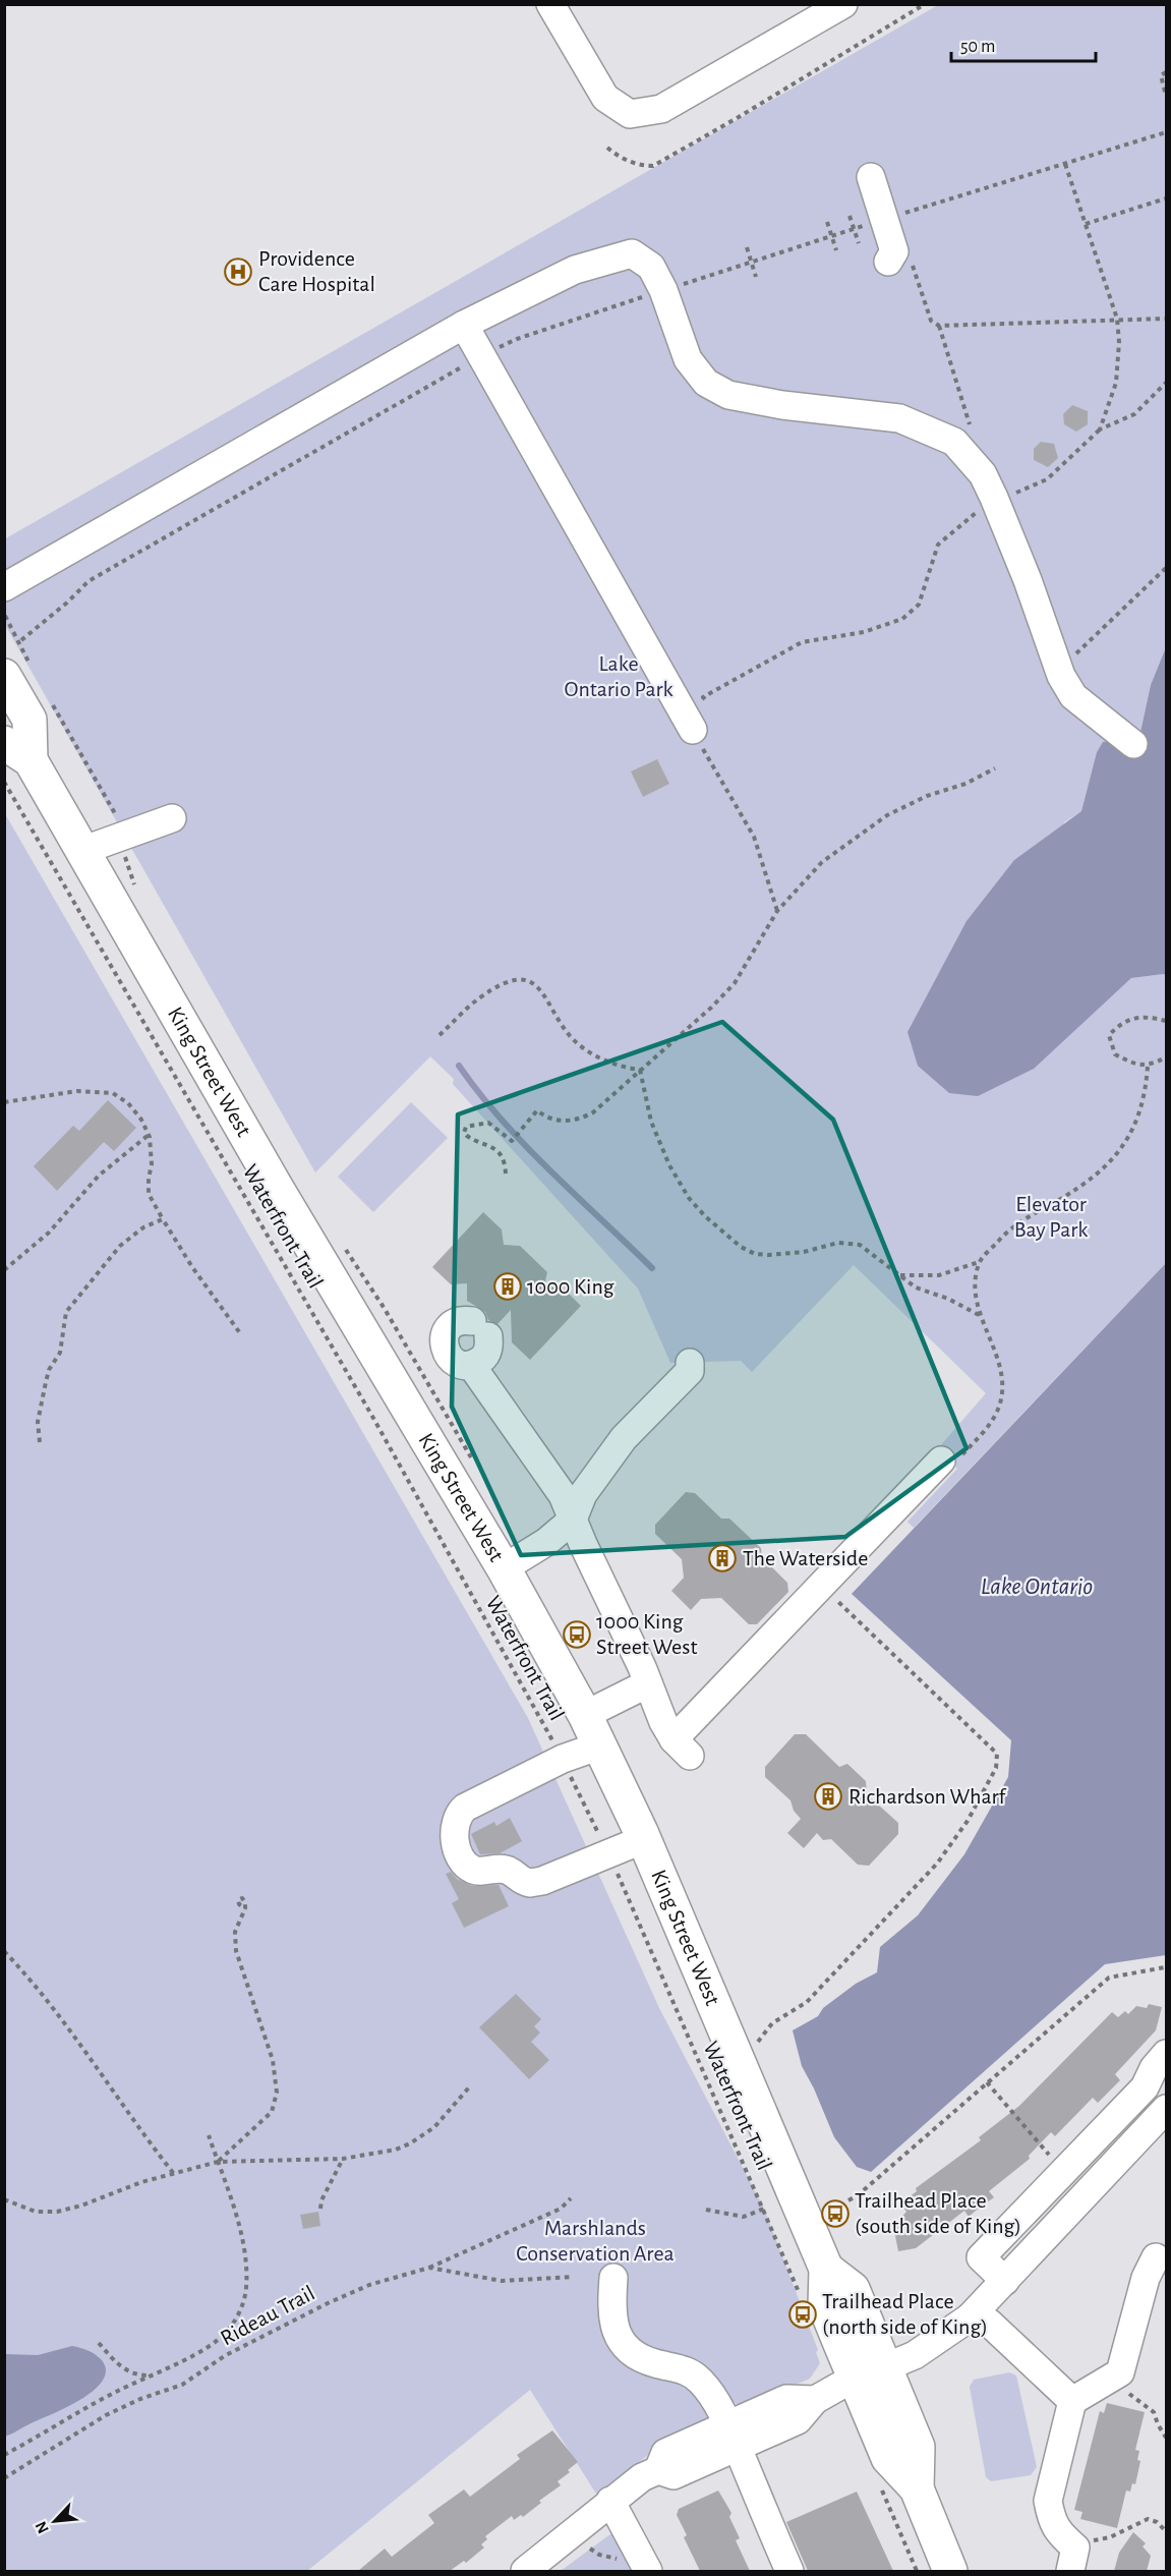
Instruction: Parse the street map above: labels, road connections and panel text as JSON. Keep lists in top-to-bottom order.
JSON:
{
  "streets": {
    "main road": ["King Street West"],
    "path": ["Waterfront Trail", "Rideau Trail"]
  },
  "water": ["Lake Ontario"],
  "parks": ["Lake Ontario Park", "Elevator Bay Park", "Marshlands Conservation Area"],
  "places": {
    "hospital": ["Providence Care Hospital"],
    "building": ["1000 King", "The Waterside", "Richardson Wharf"],
    "bus stop": ["1000 King Street West", "Trailhead Place (south side of King)", "Trailhead Place (north side of King)"]
  },
  "scale_bar": "50 m",
  "north": "bottom left"
}
